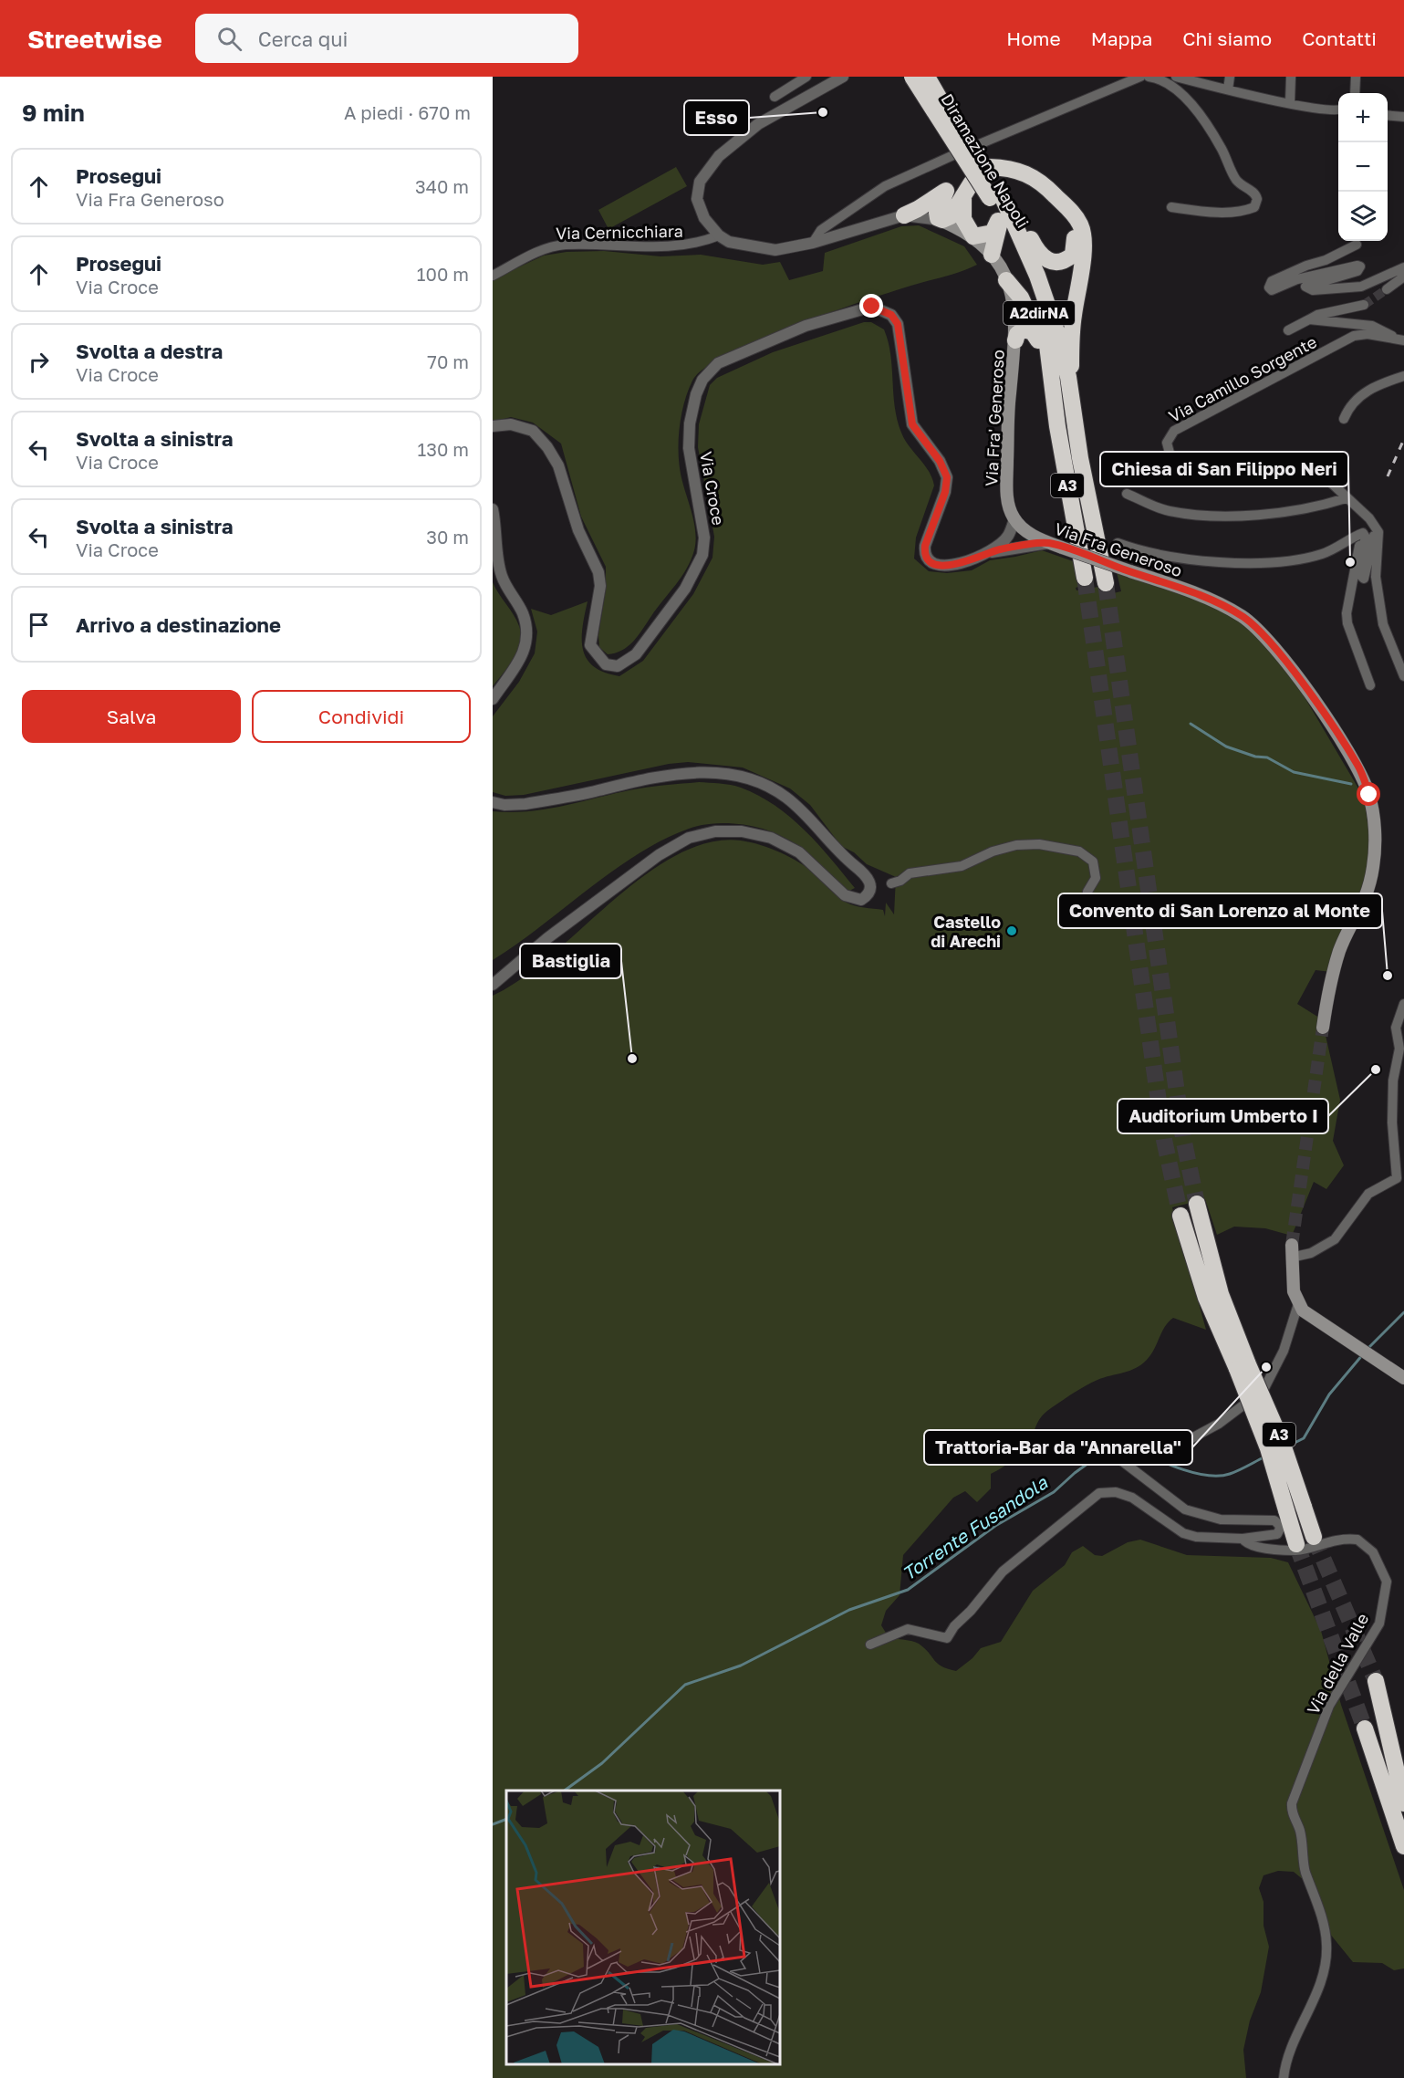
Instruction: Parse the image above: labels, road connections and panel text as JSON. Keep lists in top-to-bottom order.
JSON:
{
  "streets": {
    "highway": ["Diramazione Napoli", "A2dirNA", "A3"],
    "main road": ["Via Fra' Generoso", "Via Fra Generoso"],
    "street": [
      "Via Cernicchiara",
      "Via Camillo Sorgente",
      "Via Croce",
      "Via della Valle"
    ]
  },
  "crossings": [
    ["Diramazione Napoli", "A3"],
    ["Via Cernicchiara", "Via Fra' Generoso"],
    ["Via Fra' Generoso", "Via Croce"],
    ["Via Fra' Generoso", "Via Fra Generoso"],
    ["Via Croce", "Via Fra Generoso"]
  ],
  "water": ["Torrente Fusandola"],
  "places": [
    "Esso",
    "Chiesa di San Filippo Neri",
    "Castello di Arechi",
    "Convento di San Lorenzo al Monte",
    "Bastiglia",
    "Auditorium Umberto I",
    "Trattoria-Bar da \"Annarella\""
  ],
  "page": {
    "header": "Streetwise",
    "search": "Cerca qui",
    "nav": [
      "Home",
      "Mappa",
      "Chi siamo",
      "Contatti"
    ],
    "heading": ["9 min", "A piedi · 670 m"],
    "map_buttons": ["+", "−"],
    "list": [
      ["Prosegui", "Via Fra Generoso", "340 m"],
      ["Prosegui", "Via Croce", "100 m"],
      ["Svolta a destra", "Via Croce", "70 m"],
      ["Svolta a sinistra", "Via Croce", "130 m"],
      ["Svolta a sinistra", "Via Croce", "30 m"],
      "Arrivo a destinazione"
    ],
    "buttons": ["Salva", "Condividi"]
  }
}
